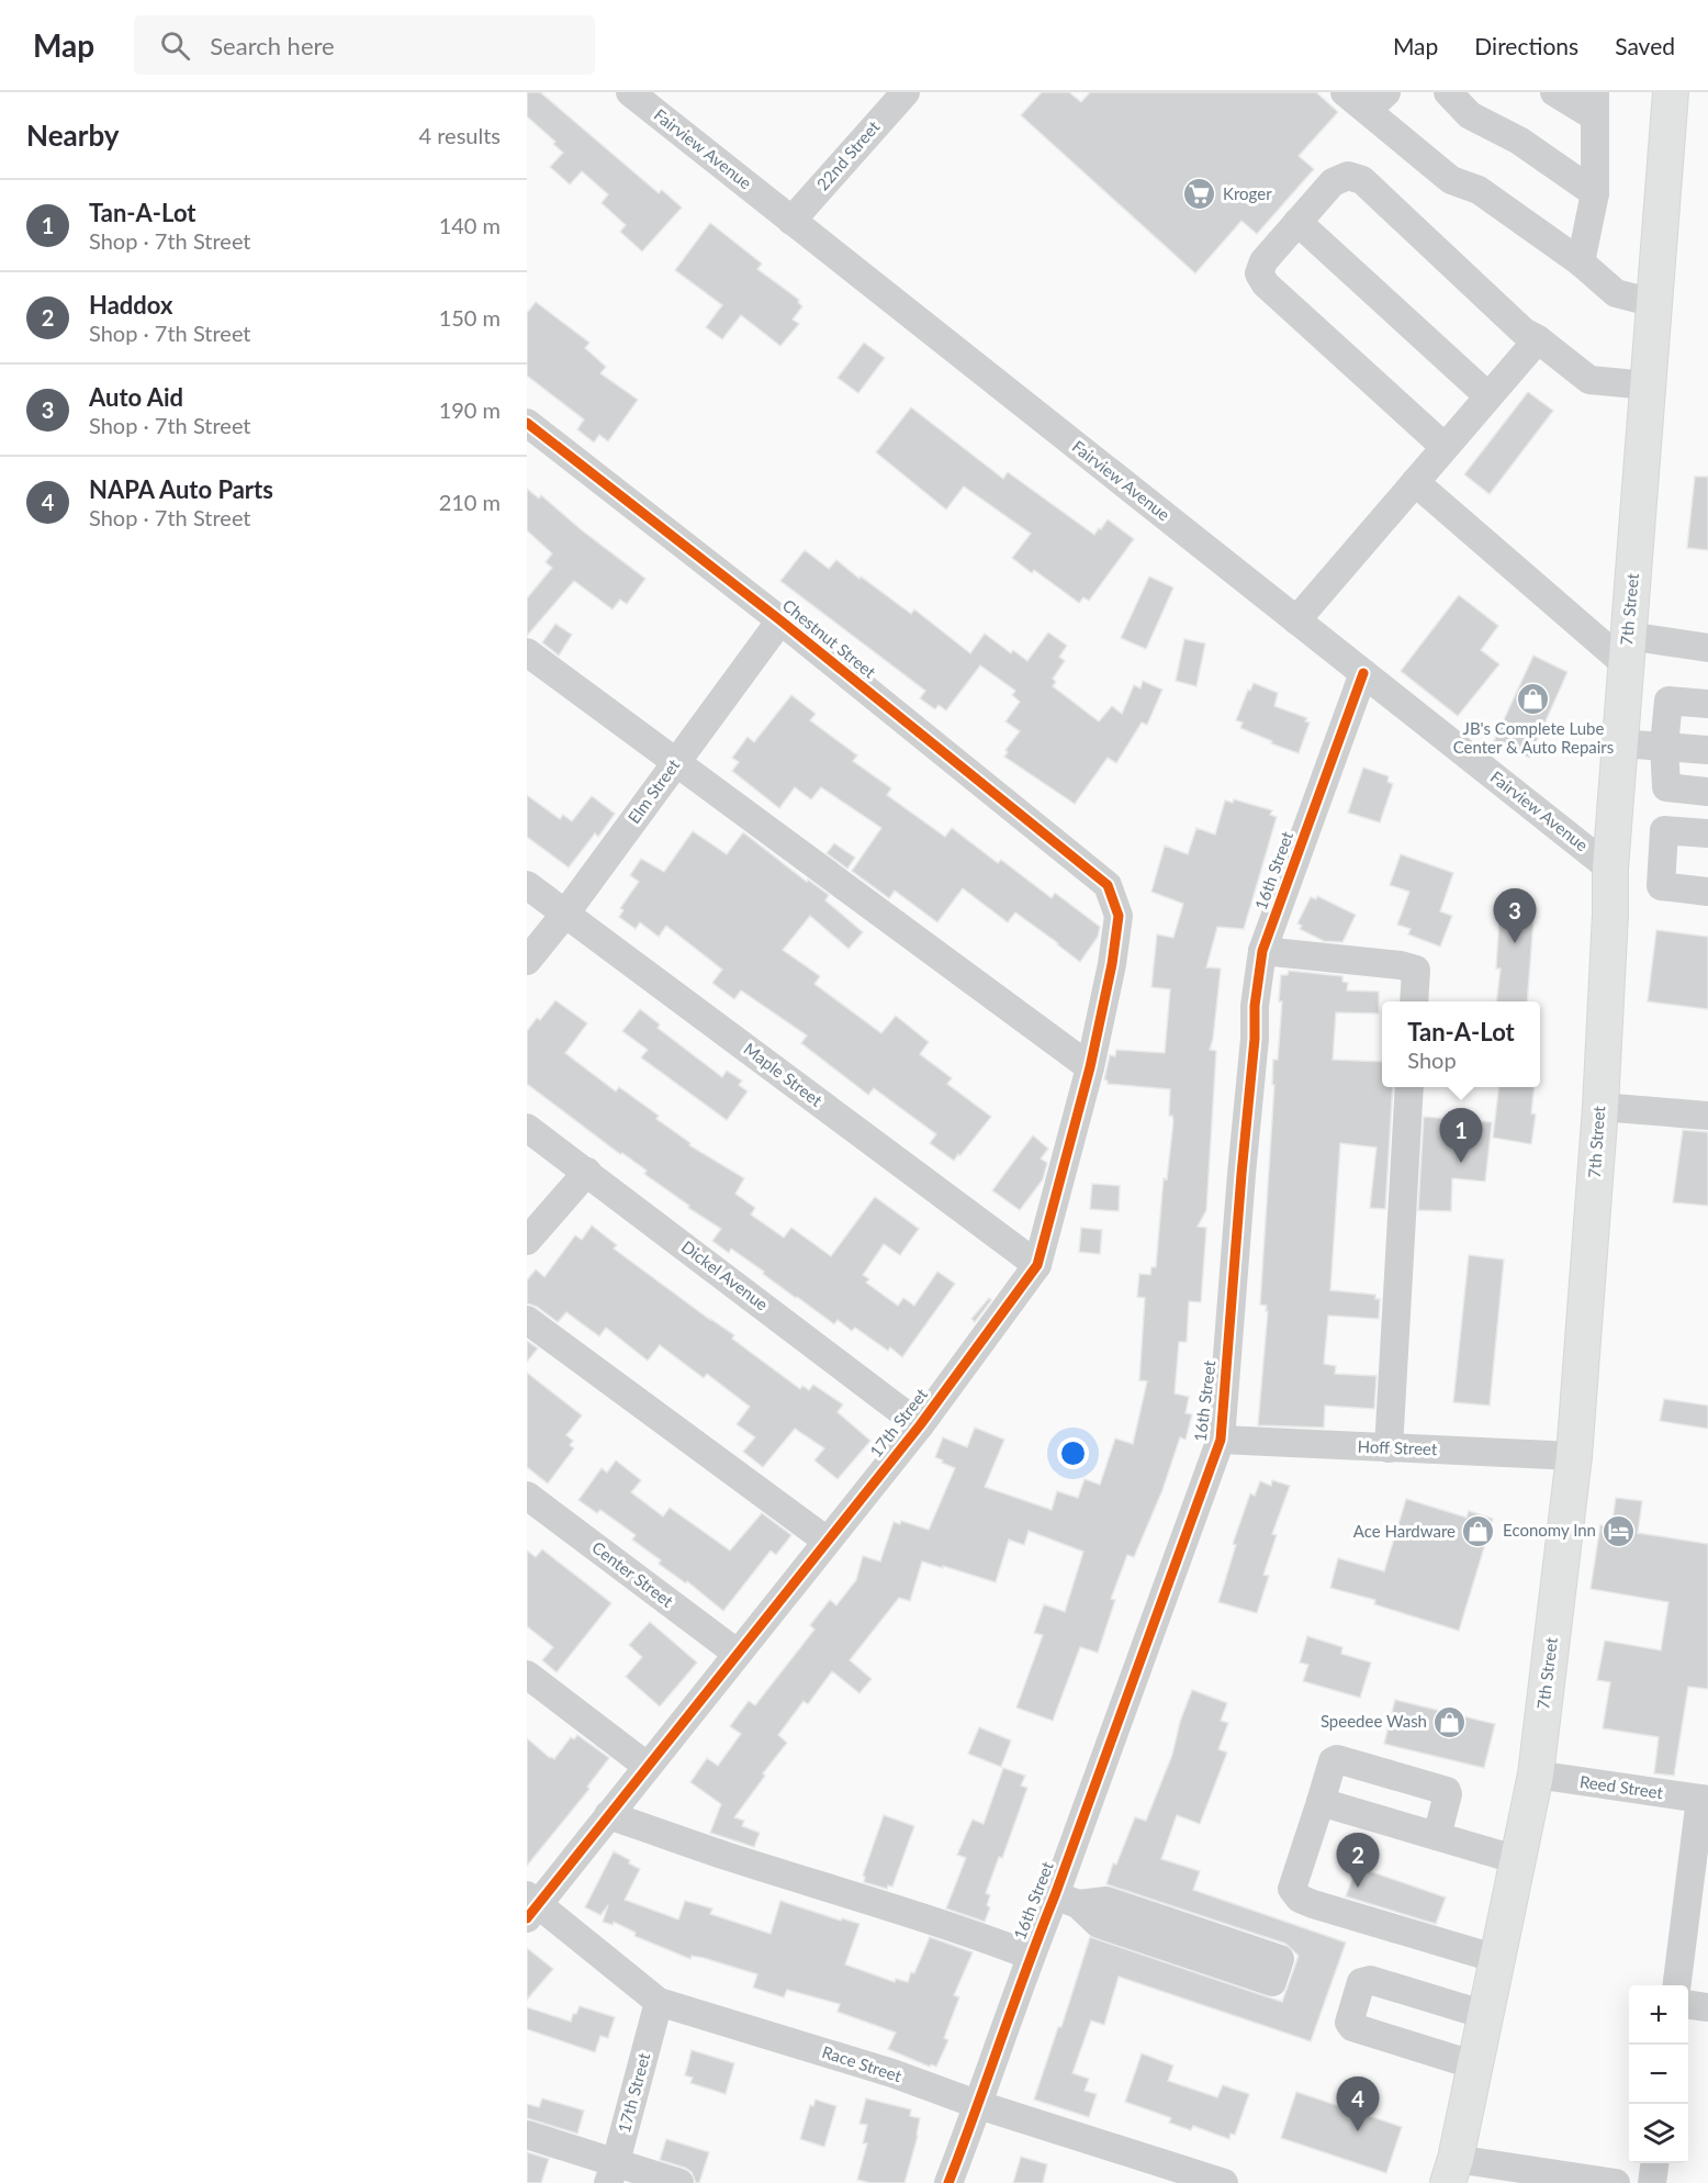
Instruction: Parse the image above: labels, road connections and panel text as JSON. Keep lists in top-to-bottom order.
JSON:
{
  "streets": {
    "main road": ["7th Street"],
    "street": [
      "Fairview Avenue",
      "22nd Street",
      "Chestnut Street",
      "Elm Street",
      "16th Street",
      "Maple Street",
      "Dickel Avenue",
      "17th Street",
      "Hoff Street",
      "Center Street",
      "Reed Street",
      "Race Street"
    ]
  },
  "crossings": [
    ["Fairview Avenue", "22nd Street"],
    ["Fairview Avenue", "7th Street"],
    ["Fairview Avenue", "16th Street"],
    ["7th Street", "Hoff Street"],
    ["7th Street", "Reed Street"],
    ["Chestnut Street", "Elm Street"],
    ["Chestnut Street", "17th Street"],
    ["Elm Street", "Maple Street"],
    ["16th Street", "Hoff Street"],
    ["16th Street", "Race Street"],
    ["Maple Street", "17th Street"],
    ["Dickel Avenue", "17th Street"],
    ["17th Street", "Center Street"],
    ["17th Street", "Race Street"]
  ],
  "places": {
    "supermarket": ["Kroger"],
    "shop": ["JB's Complete Lube Center & Auto Repairs", "Ace Hardware", "Speedee Wash"],
    "hotel": ["Economy Inn"]
  },
  "page": {
    "header": "Map",
    "search": "Search here",
    "nav": ["Map", "Directions", "Saved"],
    "heading": ["Nearby", "4 results"],
    "list": [
      {
        "mark": "1",
        "name": "Tan-A-Lot",
        "note": "Shop · 7th Street",
        "value": "140 m"
      },
      {
        "mark": "2",
        "name": "Haddox",
        "note": "Shop · 7th Street",
        "value": "150 m"
      },
      {
        "mark": "3",
        "name": "Auto Aid",
        "note": "Shop · 7th Street",
        "value": "190 m"
      },
      {
        "mark": "4",
        "name": "NAPA Auto Parts",
        "note": "Shop · 7th Street",
        "value": "210 m"
      }
    ],
    "pins": [
      "3",
      "1",
      "2",
      "4"
    ],
    "popup": ["Tan-A-Lot", "Shop"],
    "map_buttons": ["+", "−"]
  }
}
